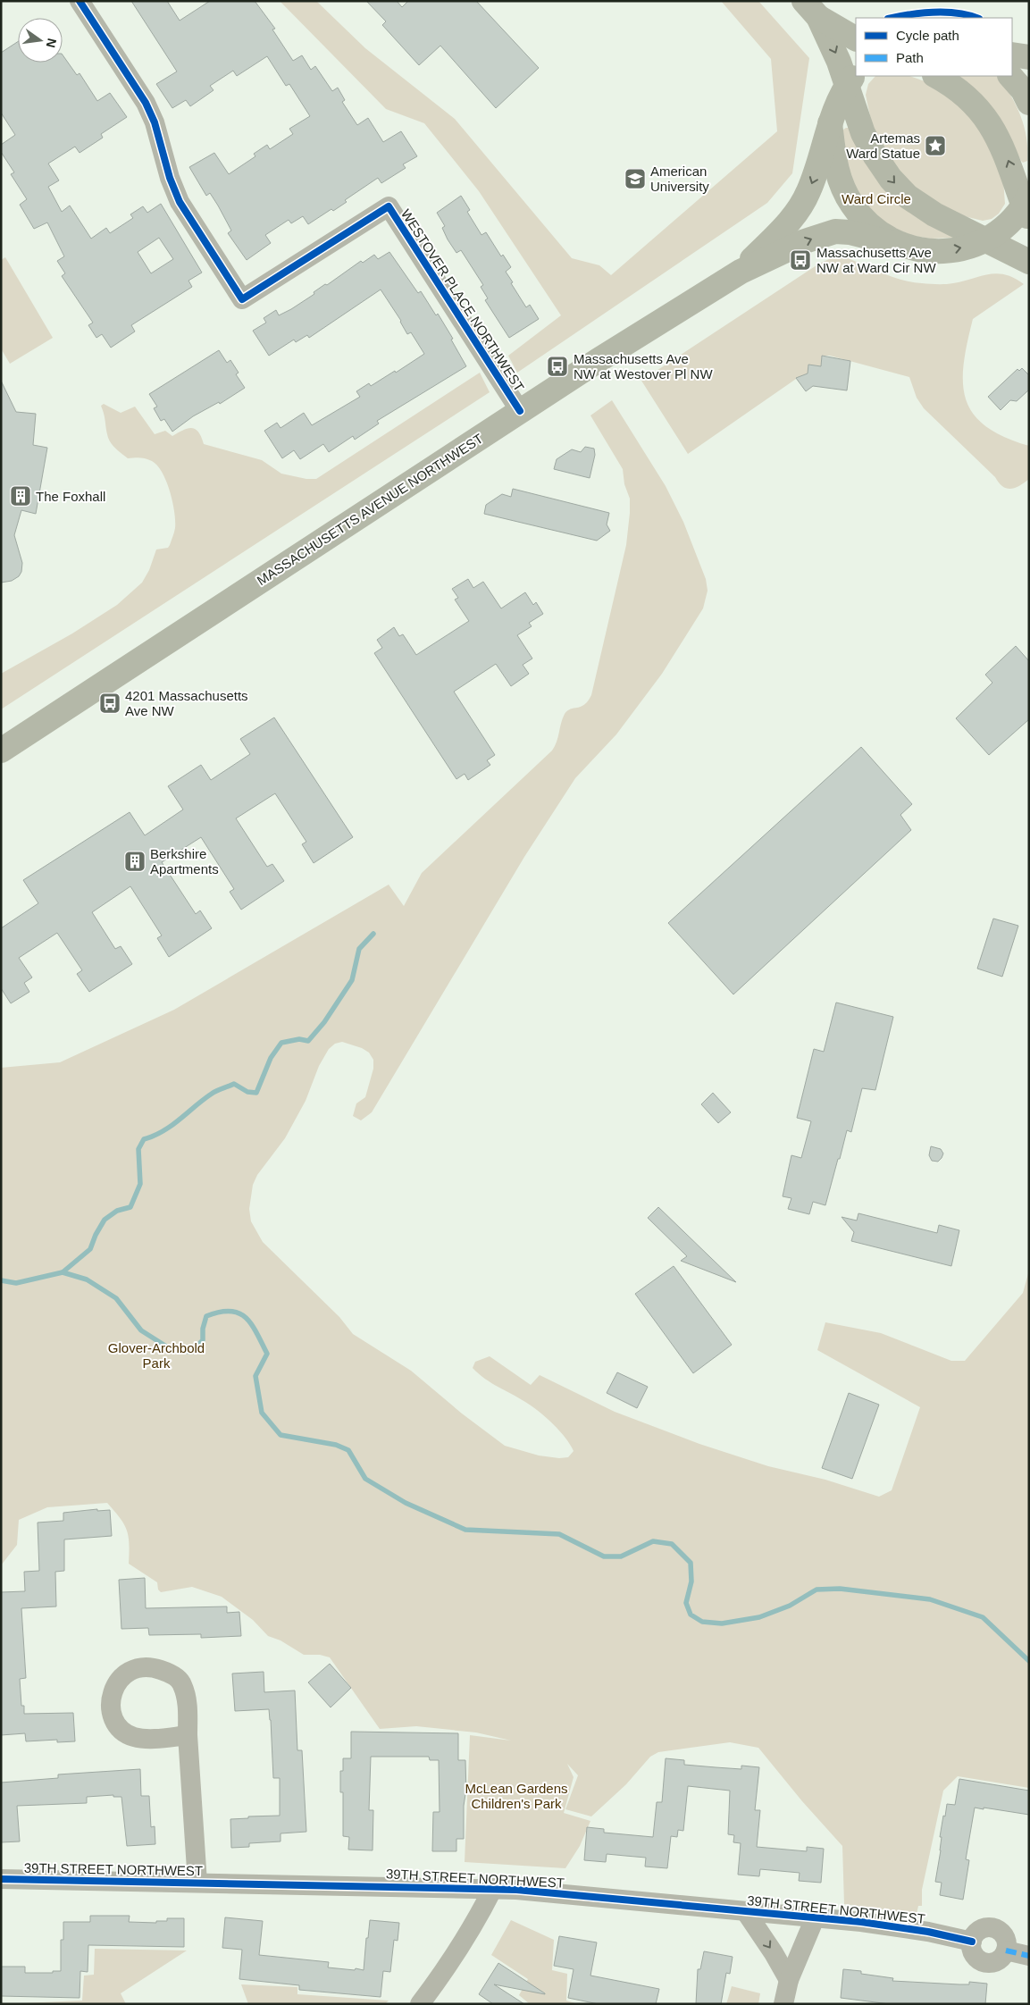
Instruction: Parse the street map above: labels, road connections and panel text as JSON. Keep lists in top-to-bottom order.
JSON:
{
  "streets": {
    "main road": ["MASSACHUSETTS AVENUE NORTHWEST"],
    "street": ["WESTOVER PLACE NORTHWEST", "39TH STREET NORTHWEST"]
  },
  "crossings": [
    ["WESTOVER PLACE NORTHWEST", "MASSACHUSETTS AVENUE NORTHWEST"]
  ],
  "parks": ["Ward Circle", "Glover-Archbold Park", "McLean Gardens Children's Park"],
  "places": {
    "place": ["Artemas Ward Statue"],
    "school or university": ["American University"],
    "bus stop": ["Massachusetts Ave NW at Ward Cir NW", "Massachusetts Ave NW at Westover Pl NW", "4201 Massachusetts Ave NW"],
    "building": ["The Foxhall", "Berkshire Apartments"]
  },
  "legend": ["Cycle path", "Path"],
  "north": "right"
}
